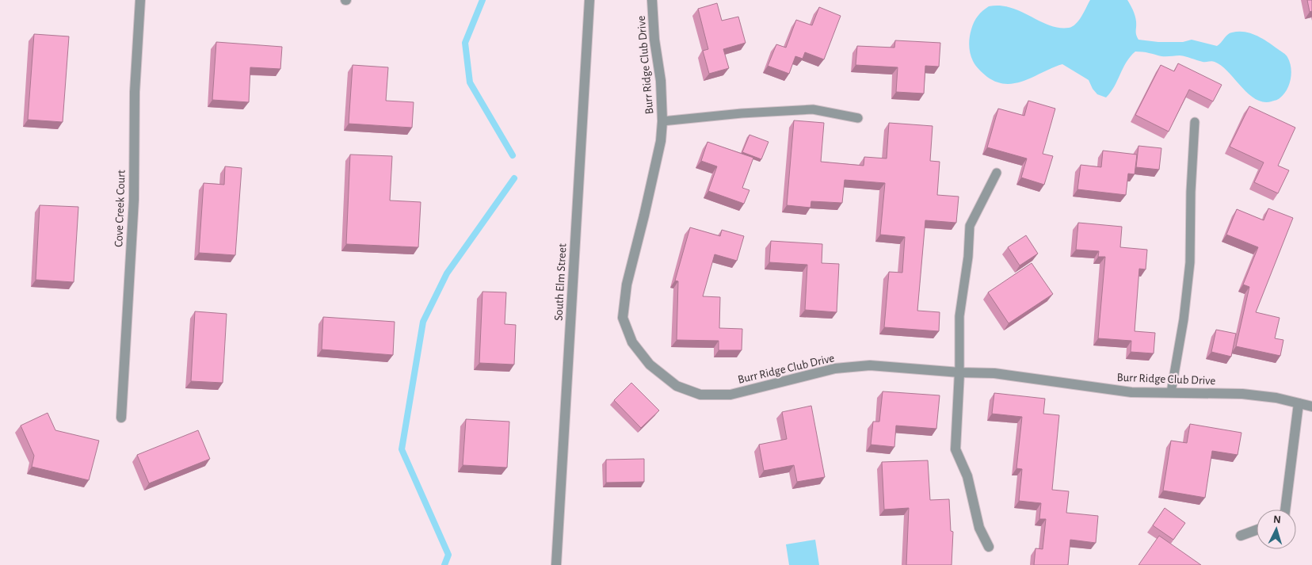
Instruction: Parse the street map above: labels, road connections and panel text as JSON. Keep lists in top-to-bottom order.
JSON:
{
  "streets": {
    "street": ["Burr Ridge Club Drive", "Cove Creek Court", "South Elm Street"]
  },
  "north": "top"
}
